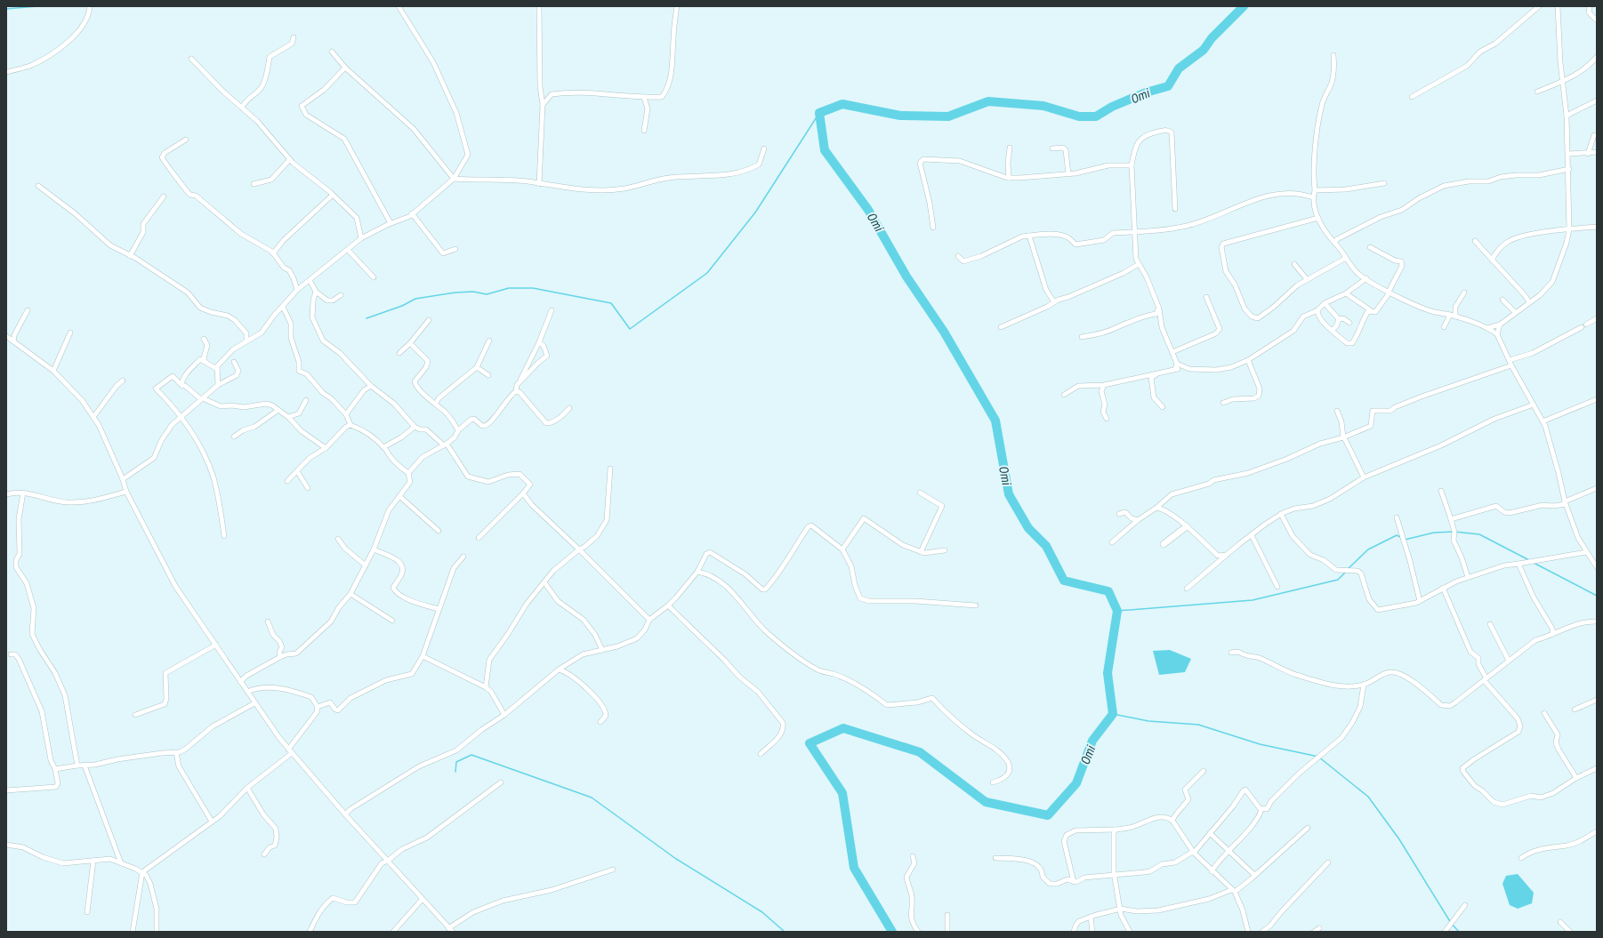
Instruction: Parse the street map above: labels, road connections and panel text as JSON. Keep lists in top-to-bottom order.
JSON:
{
  "water": ["Omi"]
}
